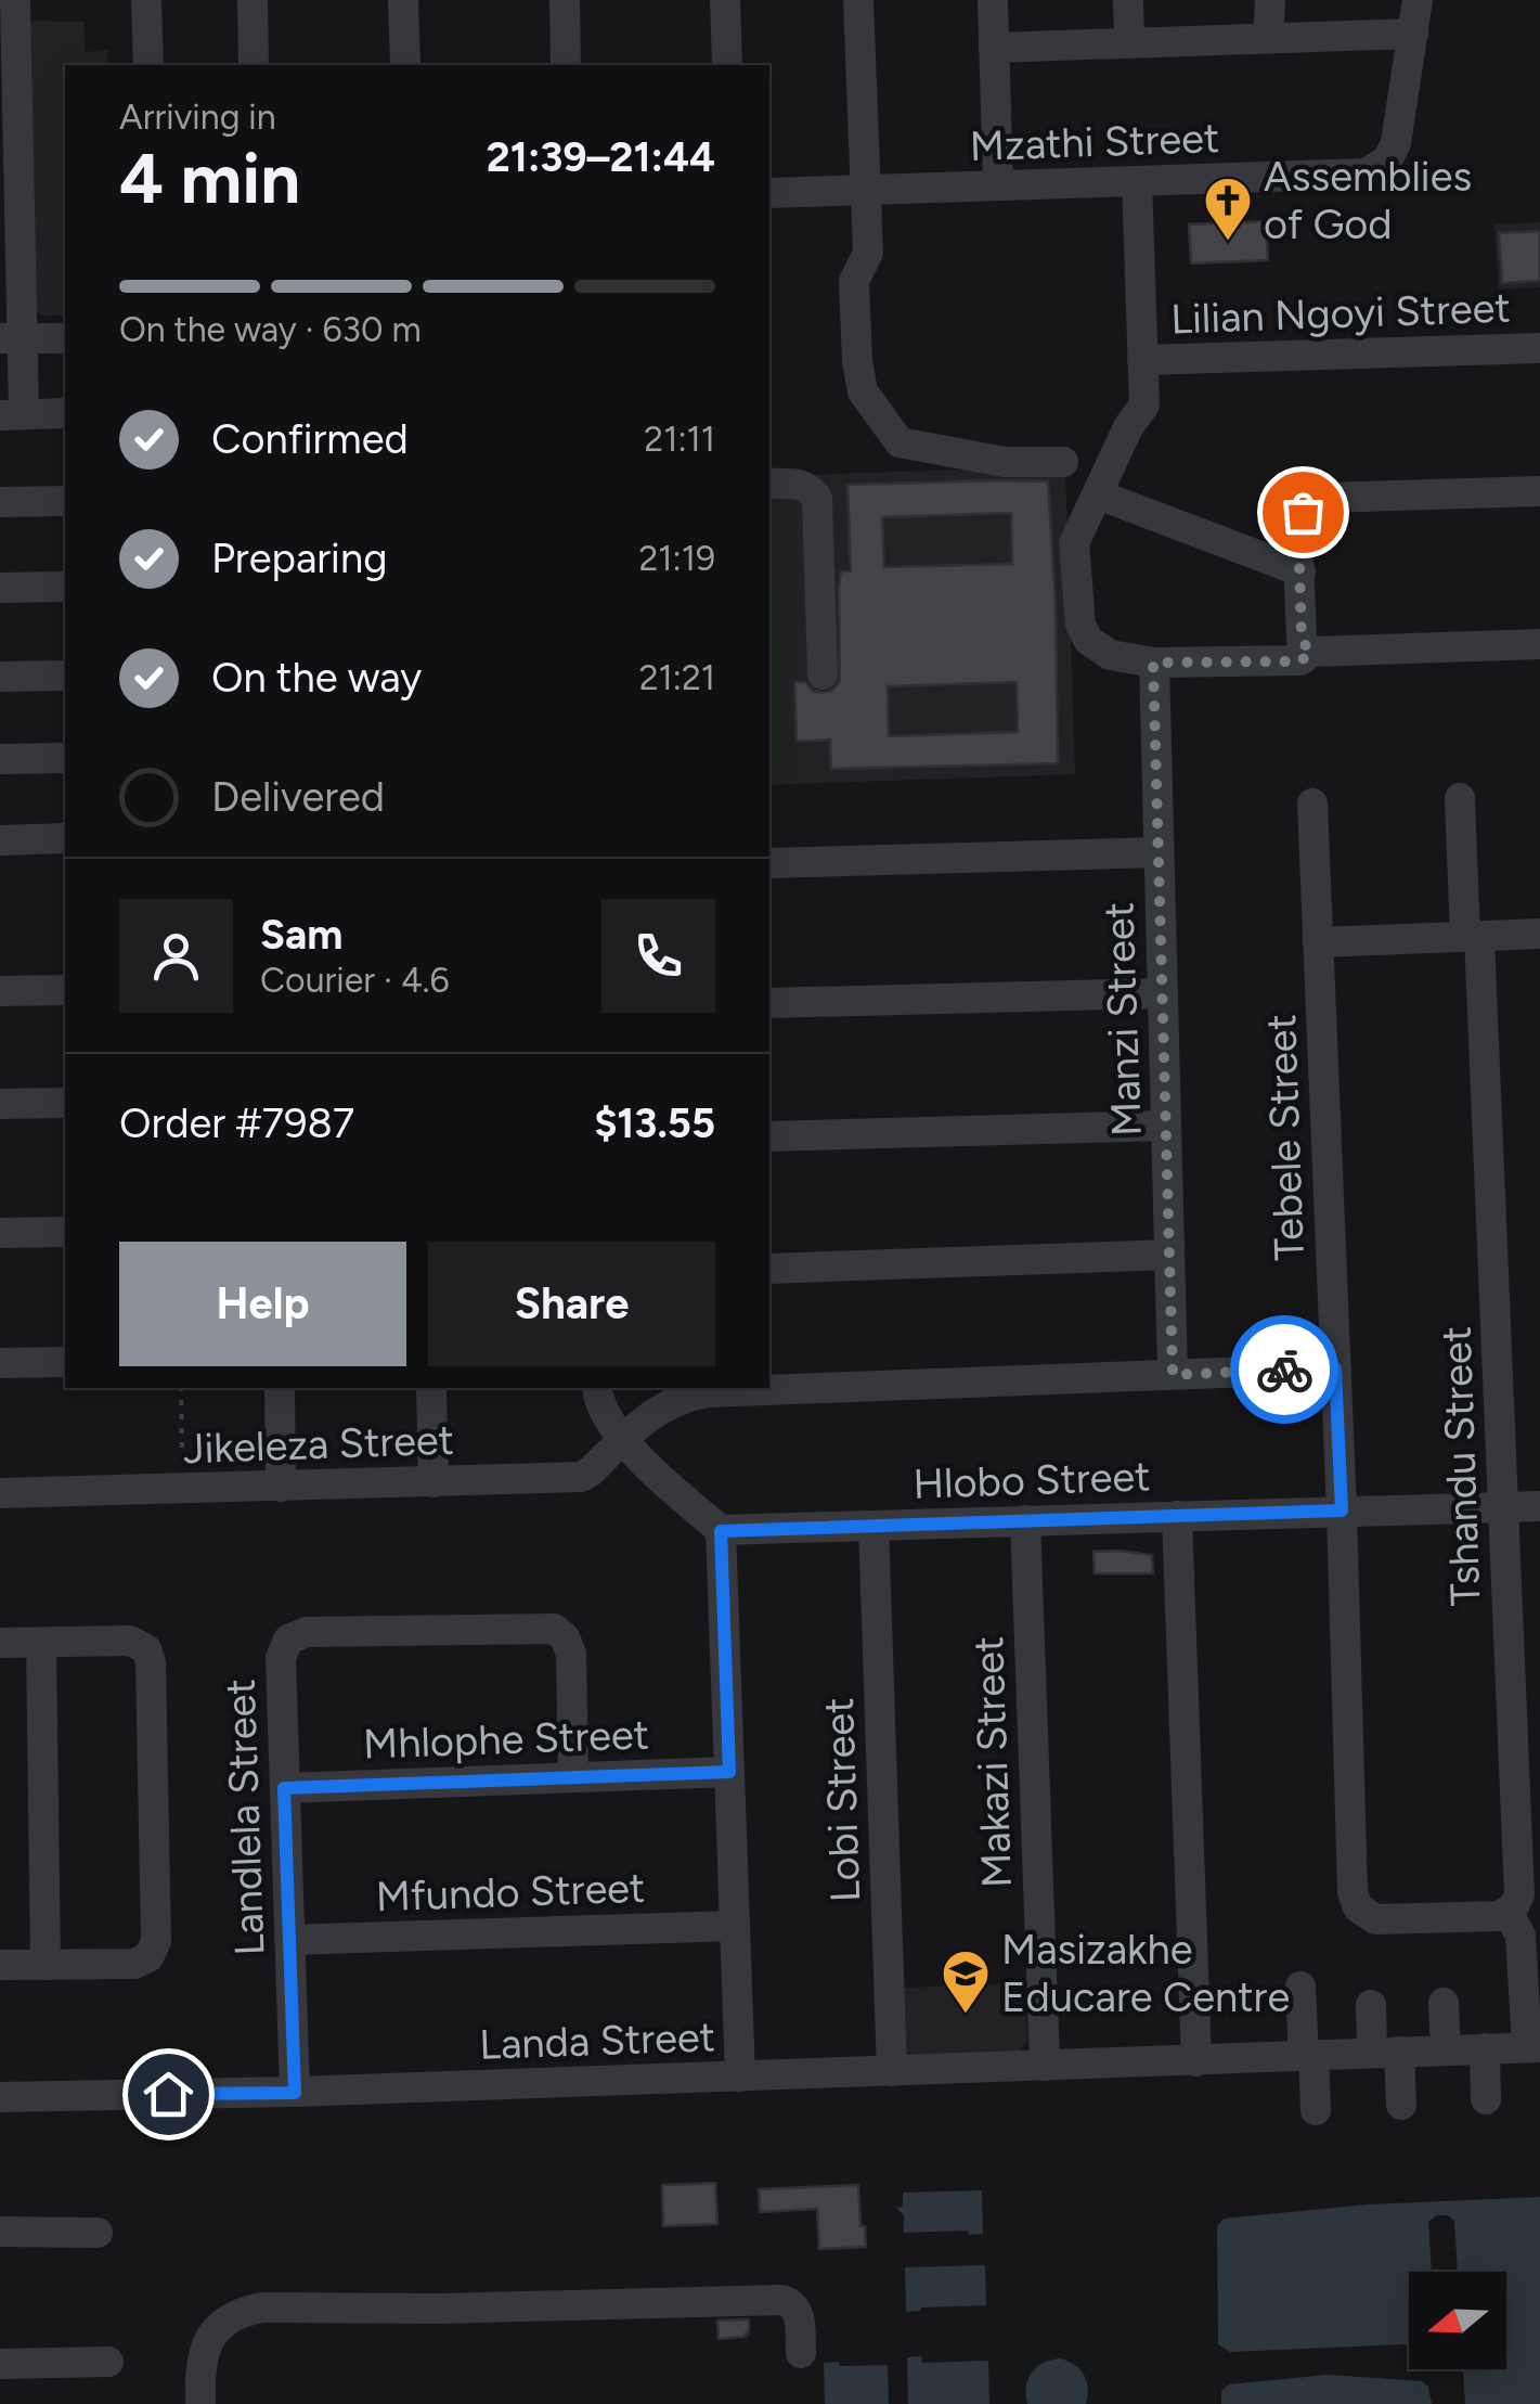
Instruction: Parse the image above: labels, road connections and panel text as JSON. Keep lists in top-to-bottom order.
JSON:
{
  "streets": {
    "street": [
      "Mzathi Street",
      "Lilian Ngoyi Street",
      "Manzi Street",
      "Tebele Street",
      "Jikeleza Street",
      "Tshandu Street",
      "Hlobo Street",
      "Mhlophe Street",
      "Makazi Street",
      "Lobi Street",
      "Landlela Street",
      "Mfundo Street",
      "Landa Street"
    ]
  },
  "crossings": [
    ["Manzi Street", "Jikeleza Street"],
    ["Tebele Street", "Jikeleza Street"],
    ["Tebele Street", "Tshandu Street"],
    ["Tebele Street", "Hlobo Street"],
    ["Tshandu Street", "Hlobo Street"],
    ["Hlobo Street", "Makazi Street"],
    ["Hlobo Street", "Lobi Street"],
    ["Mhlophe Street", "Landlela Street"],
    ["Makazi Street", "Landa Street"],
    ["Lobi Street", "Landa Street"],
    ["Landlela Street", "Mfundo Street"],
    ["Landlela Street", "Landa Street"]
  ],
  "places": {
    "church": ["Assemblies of God"],
    "school or university": ["Masizakhe Educare Centre"]
  },
  "north": "left",
  "page": {
    "heading": ["4 min", "Arriving in", "21:39–21:44"],
    "panel": [
      "Sam",
      "Courier · 4.6",
      "Order #7987",
      "$13.55"
    ],
    "bar": "On the way · 630 m",
    "list": [
      ["Confirmed", "21:11"],
      ["Preparing", "21:19"],
      ["On the way", "21:21"],
      "Delivered"
    ],
    "buttons": ["Help", "Share"]
  }
}
